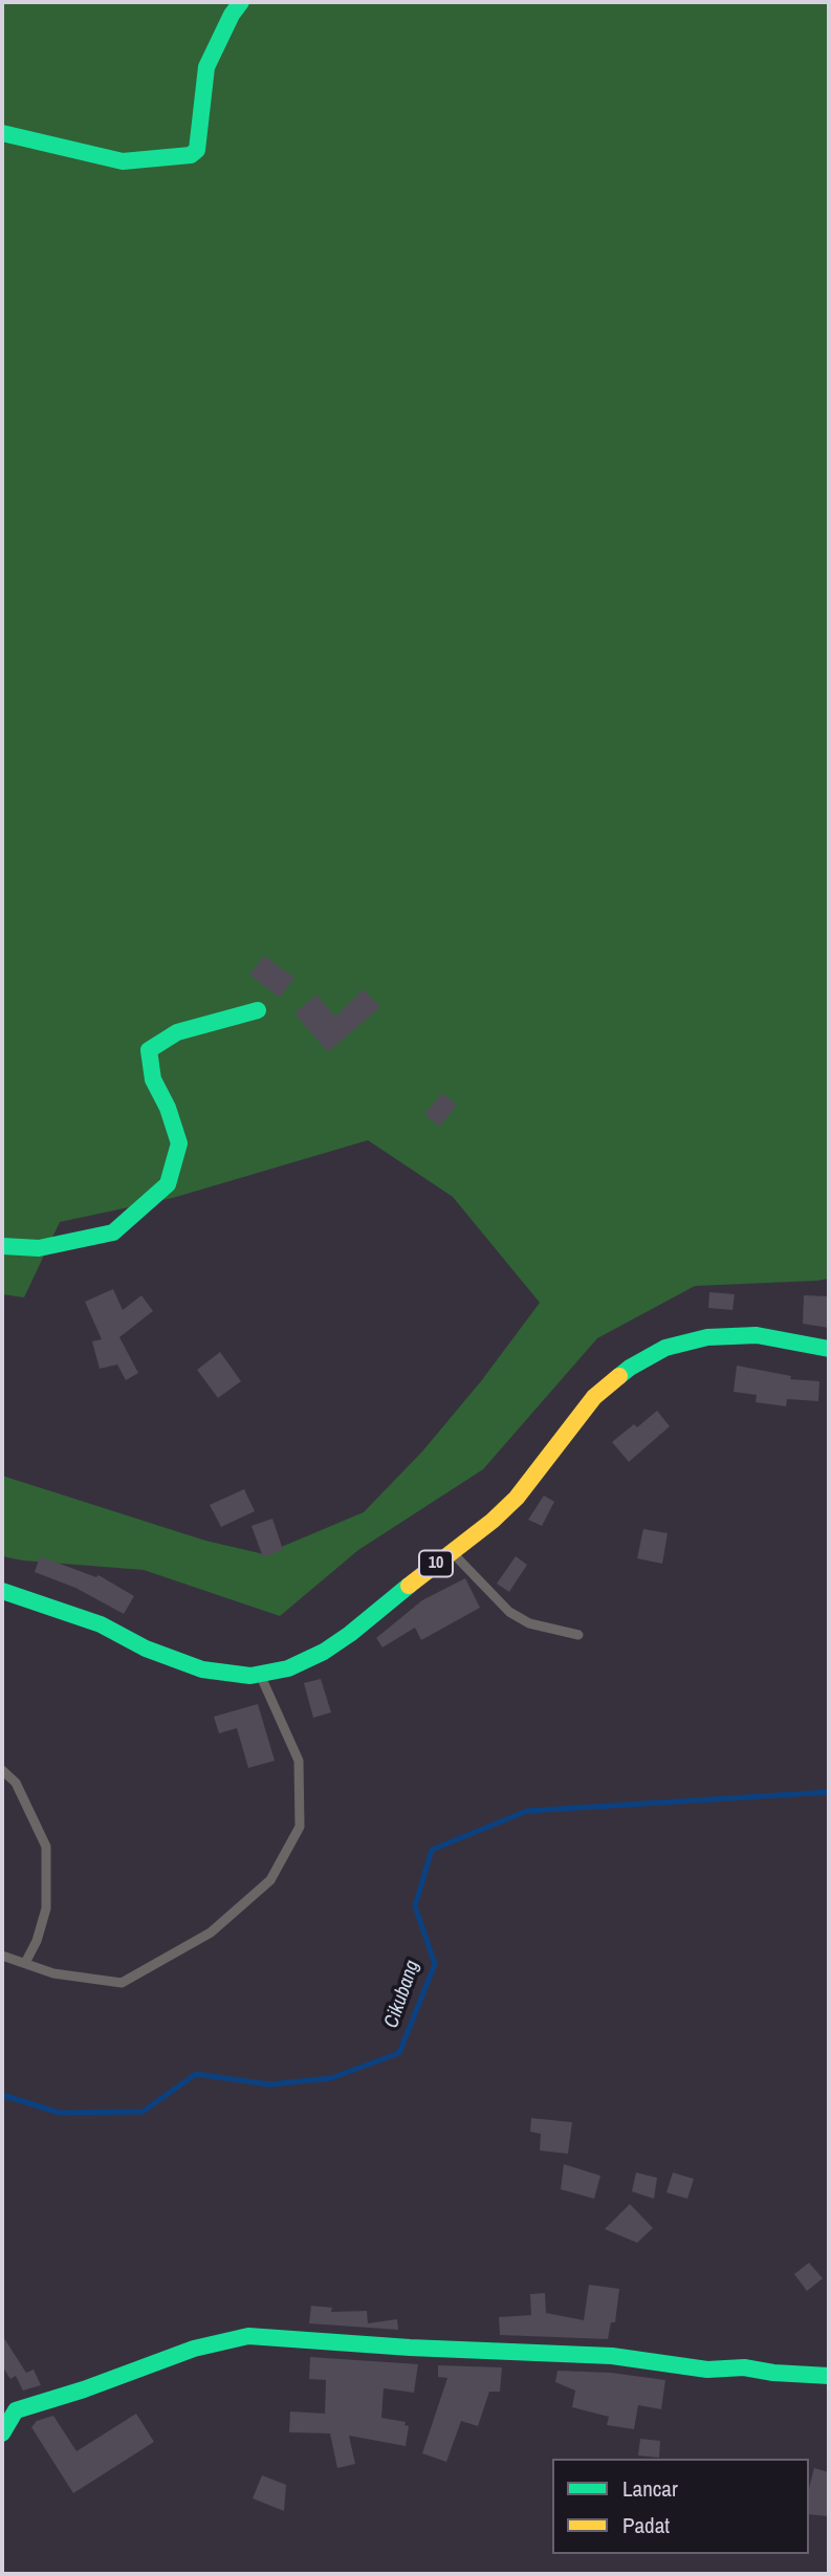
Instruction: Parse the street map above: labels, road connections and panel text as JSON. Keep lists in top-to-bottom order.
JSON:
{
  "streets": {
    "main road": ["10"]
  },
  "water": ["Cikubang"],
  "legend": ["Lancar", "Padat"]
}
